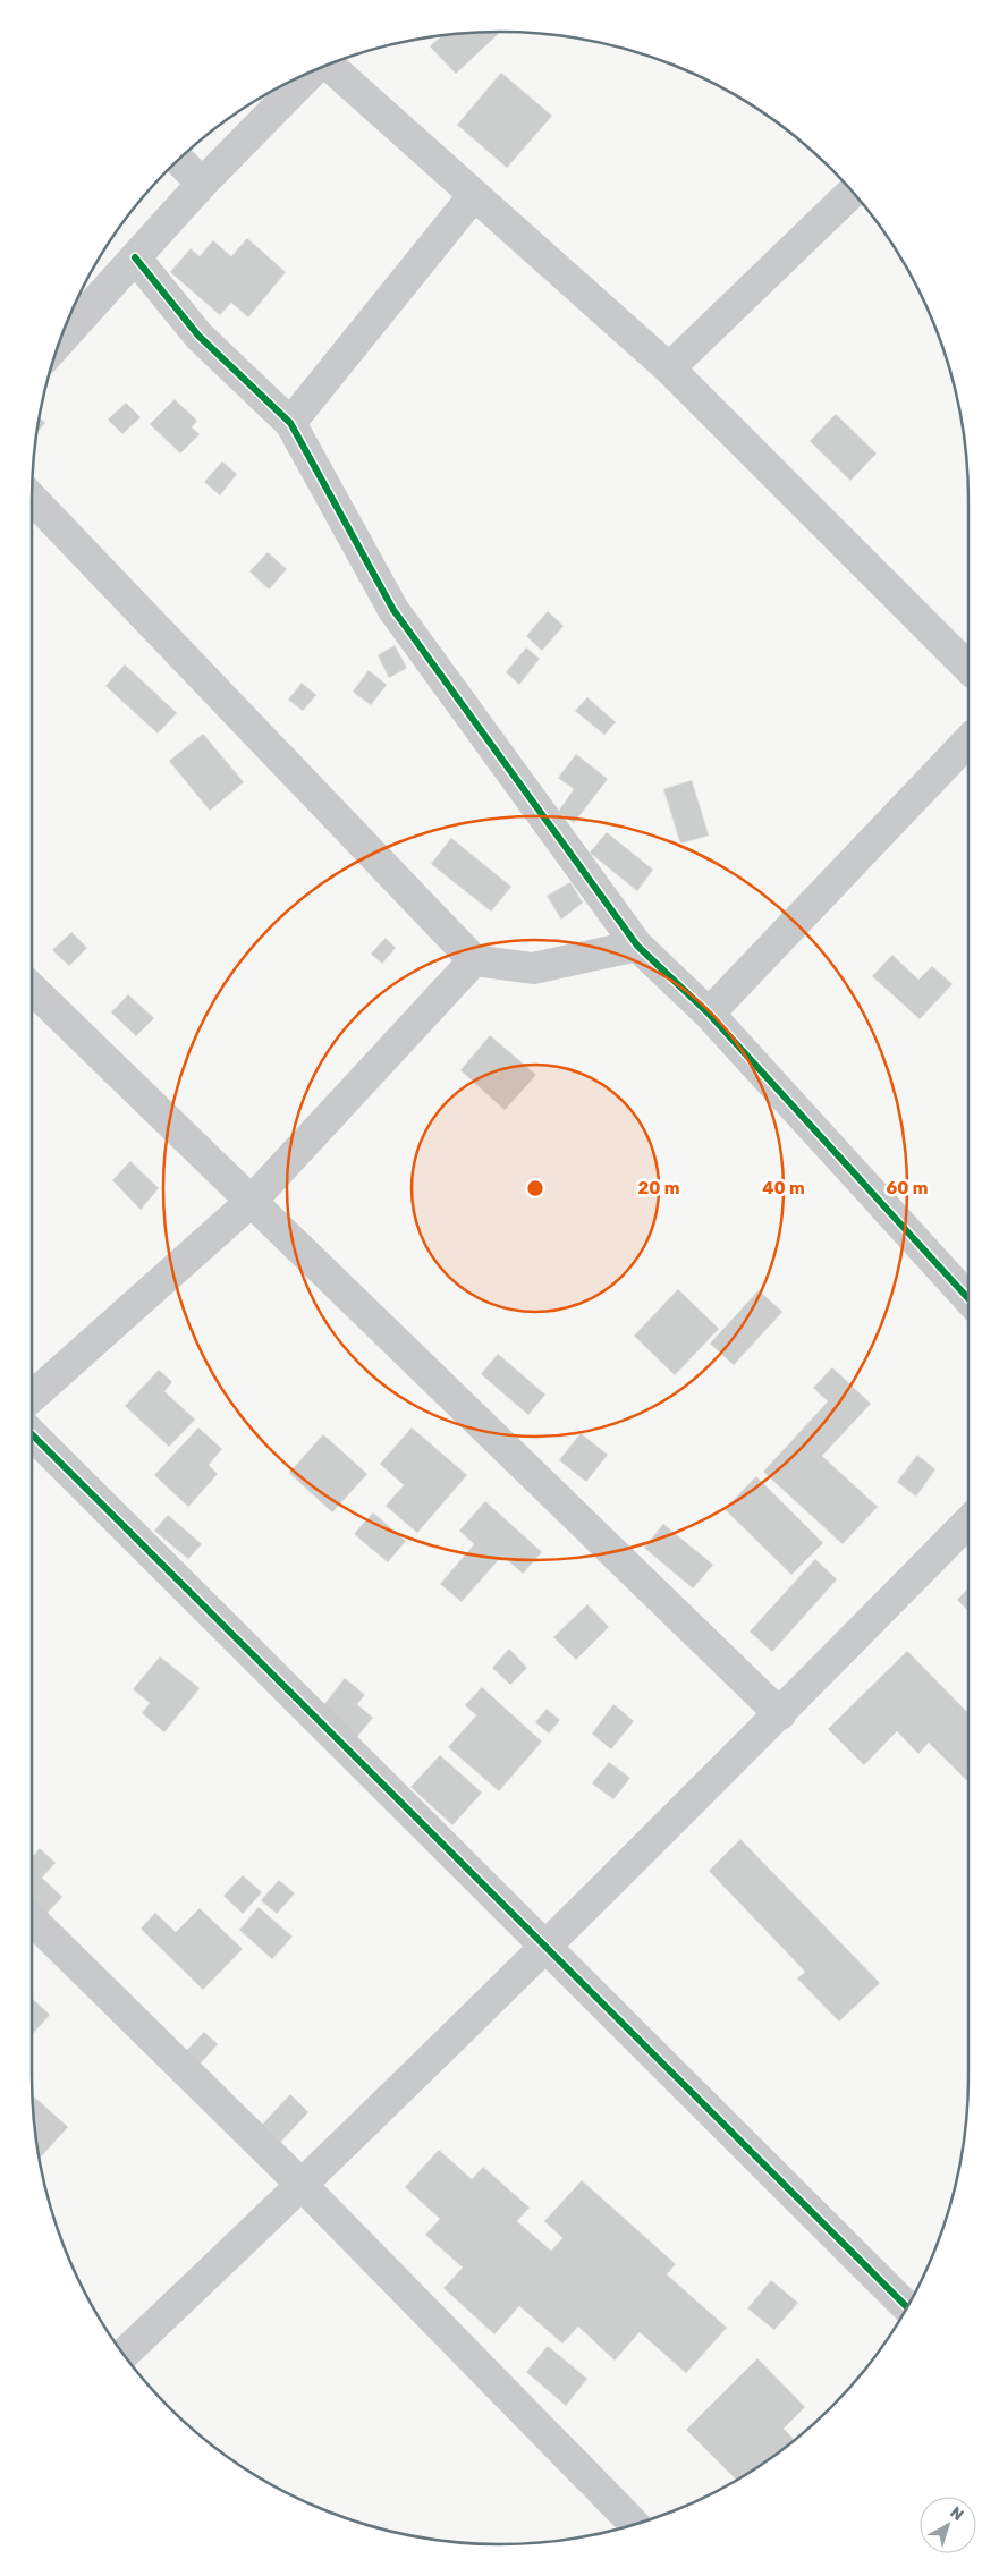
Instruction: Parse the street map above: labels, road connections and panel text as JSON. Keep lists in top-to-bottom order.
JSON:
{
  "north": "top right",
  "rings": ["20 m", "40 m", "60 m"]
}
